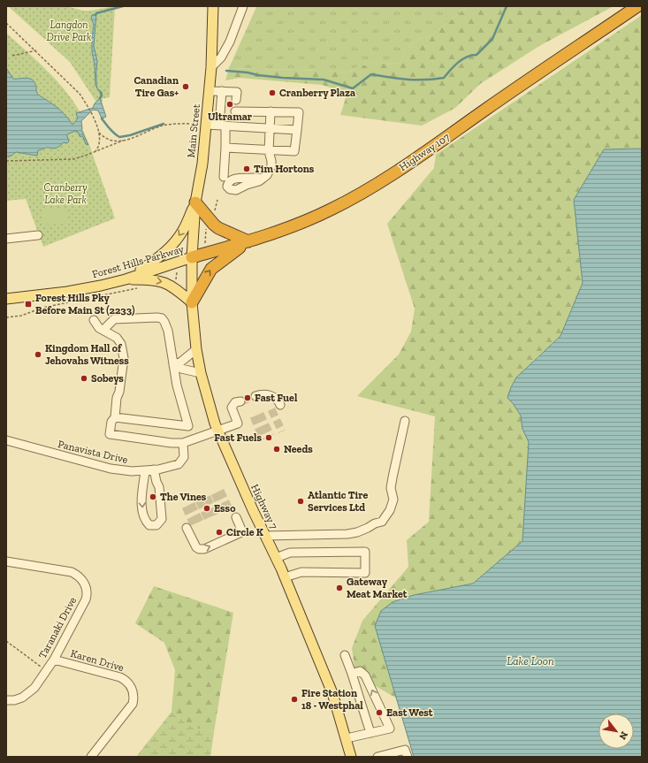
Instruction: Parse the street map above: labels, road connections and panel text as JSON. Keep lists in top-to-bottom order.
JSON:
{
  "streets": {
    "highway": ["Highway 107"],
    "main road": ["Main Street", "Forest Hills Parkway", "Highway 7"],
    "street": ["Panavista Drive", "Taranaki Drive", "Karen Drive"]
  },
  "crossings": [
    ["Main Street", "Highway 107"],
    ["Main Street", "Forest Hills Parkway"],
    ["Main Street", "Highway 7"],
    ["Highway 107", "Forest Hills Parkway"],
    ["Highway 107", "Highway 7"],
    ["Forest Hills Parkway", "Highway 7"],
    ["Taranaki Drive", "Karen Drive"]
  ],
  "water": ["Lake Loon"],
  "parks": ["Langdon Drive Park", "Cranberry Lake Park"],
  "places": {
    "other": [
      "Canadian Tire Gas+",
      "Cranberry Plaza",
      "Ultramar",
      "Tim Hortons",
      "Kingdom Hall of Jehovahs Witness",
      "Sobeys",
      "Fast Fuel",
      "Fast Fuels",
      "Needs",
      "The Vines",
      "Atlantic Tire Services Ltd",
      "Esso",
      "Circle K",
      "Gateway Meat Market",
      "Fire Station 18 - Westphal",
      "East West"
    ],
    "transit": ["Forest Hills Pky Before Main St (2233)"]
  },
  "north": "bottom right"
}
